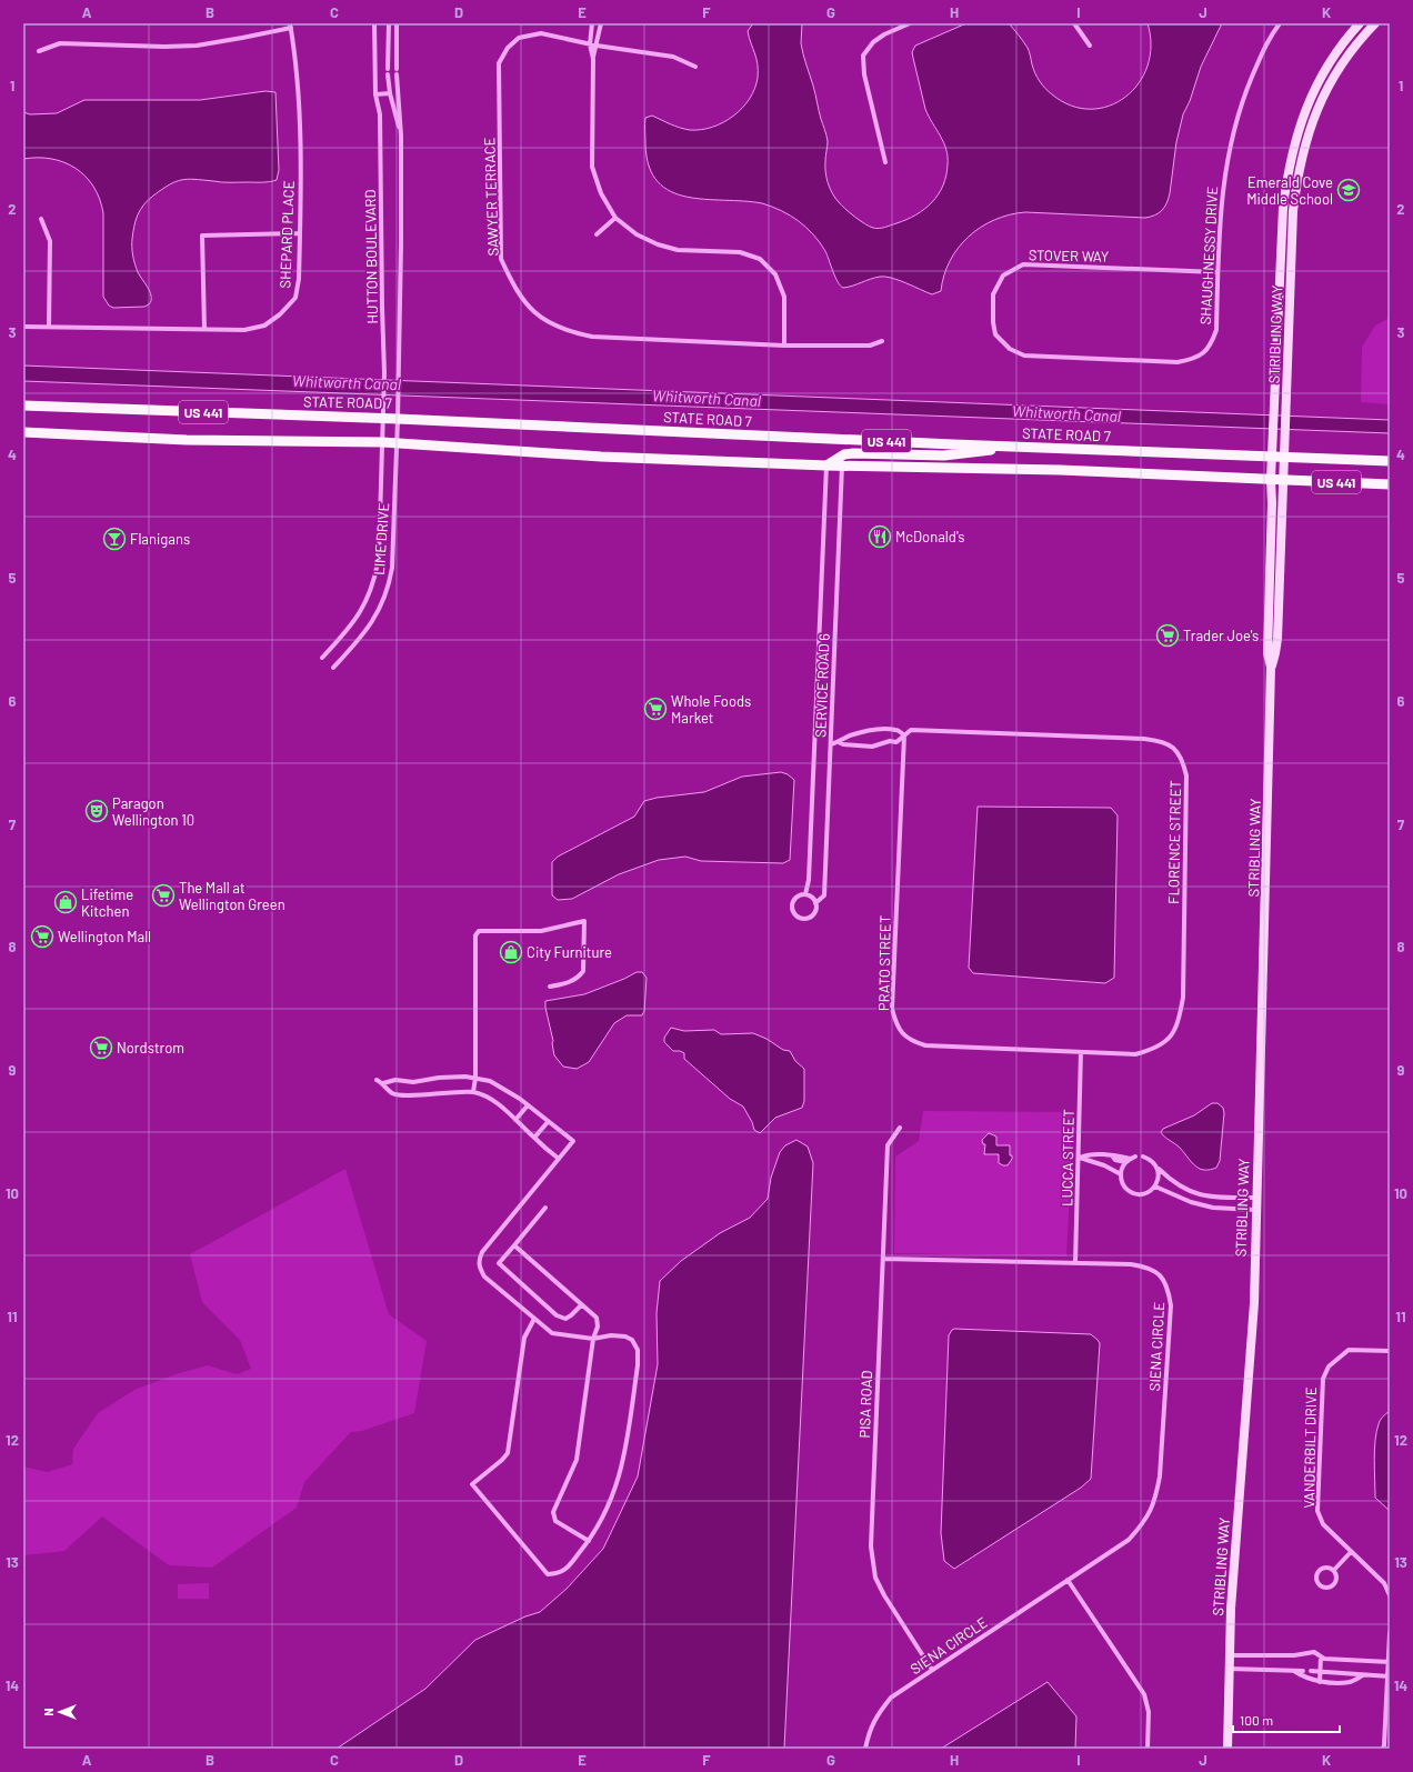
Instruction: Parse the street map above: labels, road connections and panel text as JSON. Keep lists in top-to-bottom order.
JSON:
{
  "streets": {
    "main road": ["STATE ROAD 7", "US 441"],
    "street": [
      "SAWYER TERRACE",
      "SHEPARD PLACE",
      "STOVER WAY",
      "SHAUGHNESSY DRIVE",
      "HUTTON BOULEVARD",
      "STRIBLING WAY",
      "LIME DRIVE",
      "SERVICE ROAD 6",
      "FLORENCE STREET",
      "PRATO STREET",
      "LUCCA STREET",
      "SIENA CIRCLE",
      "PISA ROAD",
      "VANDERBILT DRIVE"
    ]
  },
  "crossings": [
    ["STOVER WAY", "SHAUGHNESSY DRIVE"],
    ["HUTTON BOULEVARD", "STATE ROAD 7"],
    ["HUTTON BOULEVARD", "LIME DRIVE"],
    ["STRIBLING WAY", "STATE ROAD 7"],
    ["STRIBLING WAY", "US 441"],
    ["STATE ROAD 7", "LIME DRIVE"],
    ["US 441", "LIME DRIVE"],
    ["US 441", "SERVICE ROAD 6"],
    ["SERVICE ROAD 6", "FLORENCE STREET"],
    ["FLORENCE STREET", "PRATO STREET"],
    ["FLORENCE STREET", "LUCCA STREET"],
    ["PRATO STREET", "LUCCA STREET"],
    ["LUCCA STREET", "SIENA CIRCLE"],
    ["SIENA CIRCLE", "PISA ROAD"]
  ],
  "water": ["Whitworth Canal"],
  "places": {
    "school or university": ["Emerald Cove Middle School"],
    "restaurant": ["McDonald's"],
    "bar": ["Flanigans"],
    "supermarket": [
      "Trader Joe's",
      "Whole Foods Market",
      "The Mall at Wellington Green",
      "Wellington Mall",
      "Nordstrom"
    ],
    "theatre": ["Paragon Wellington 10"],
    "shop": ["Lifetime Kitchen", "City Furniture"]
  },
  "scale_bar": "100 m",
  "north": "left",
  "grid": {
    "columns": [
      "A",
      "B",
      "C",
      "D",
      "E",
      "F",
      "G",
      "H",
      "I",
      "J",
      "K"
    ],
    "rows": [
      "1",
      "2",
      "3",
      "4",
      "5",
      "6",
      "7",
      "8",
      "9",
      "10",
      "11",
      "12",
      "13",
      "14"
    ]
  }
}
